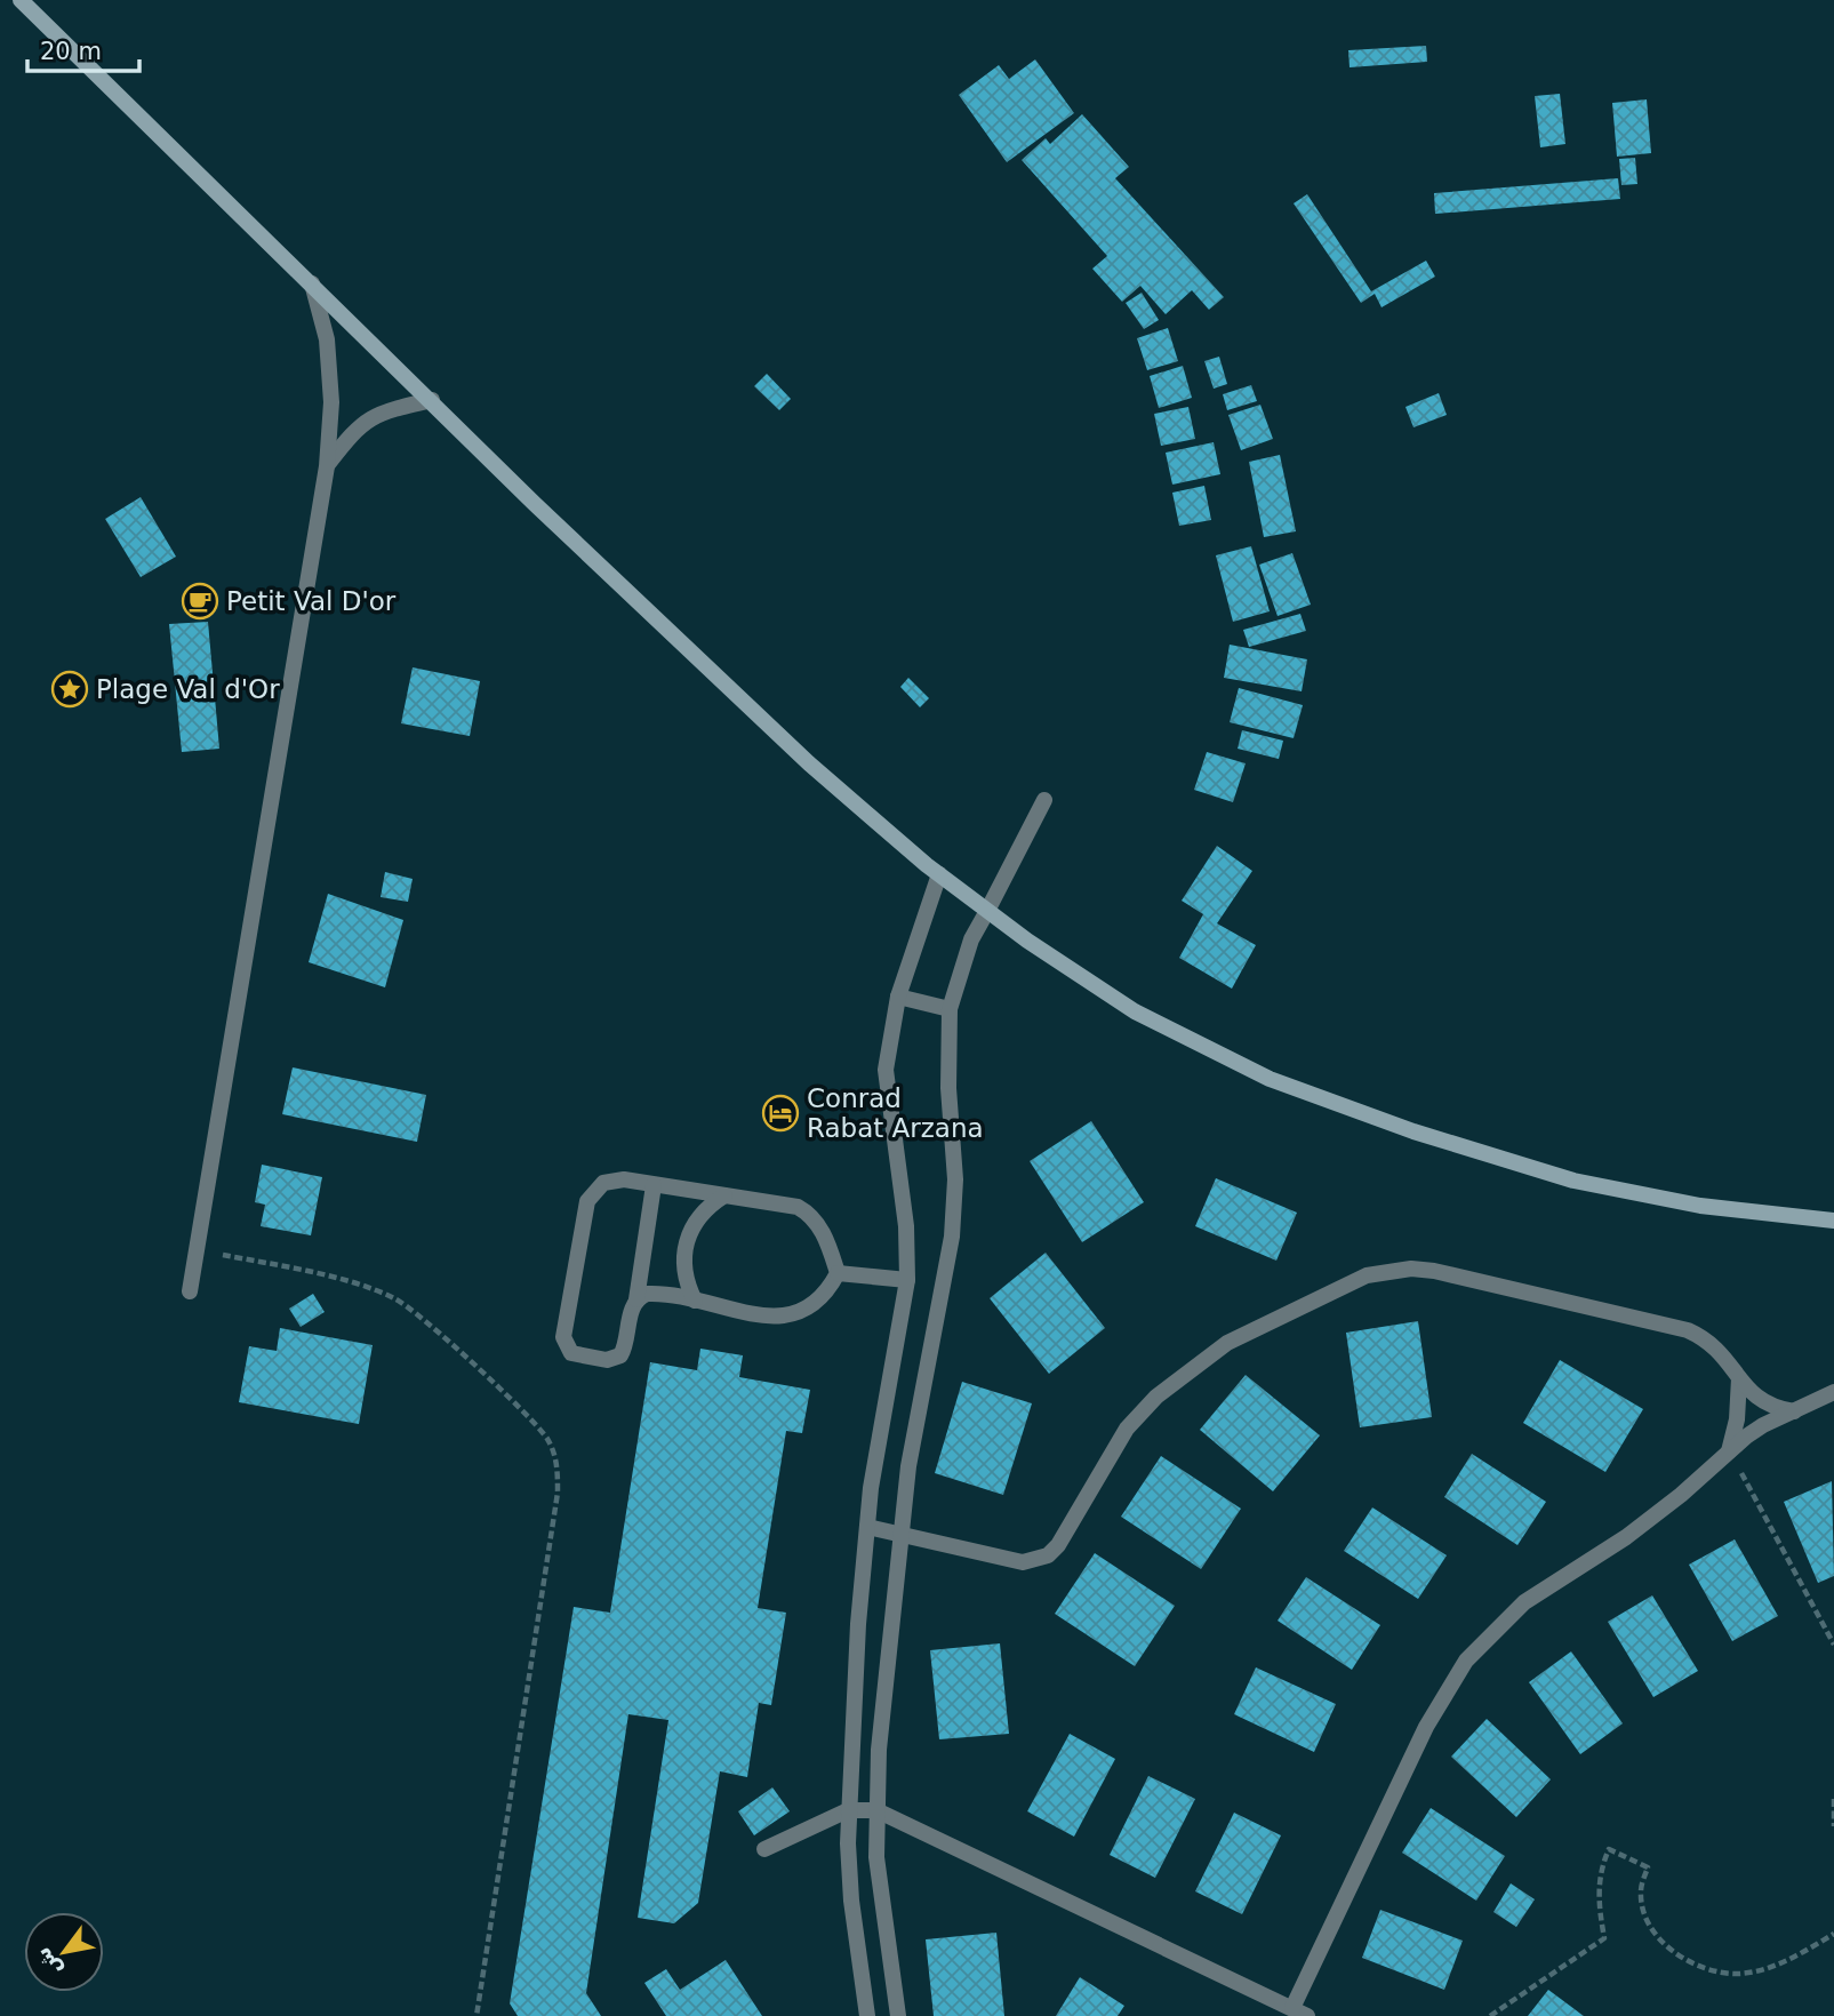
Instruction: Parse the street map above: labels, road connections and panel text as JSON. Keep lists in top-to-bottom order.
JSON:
{
  "places": {
    "cafe": ["Petit Val D'or"],
    "place": ["Plage Val d'Or"],
    "hotel": ["Conrad Rabat Arzana"]
  },
  "scale_bar": "20 m",
  "north": "bottom left"
}
